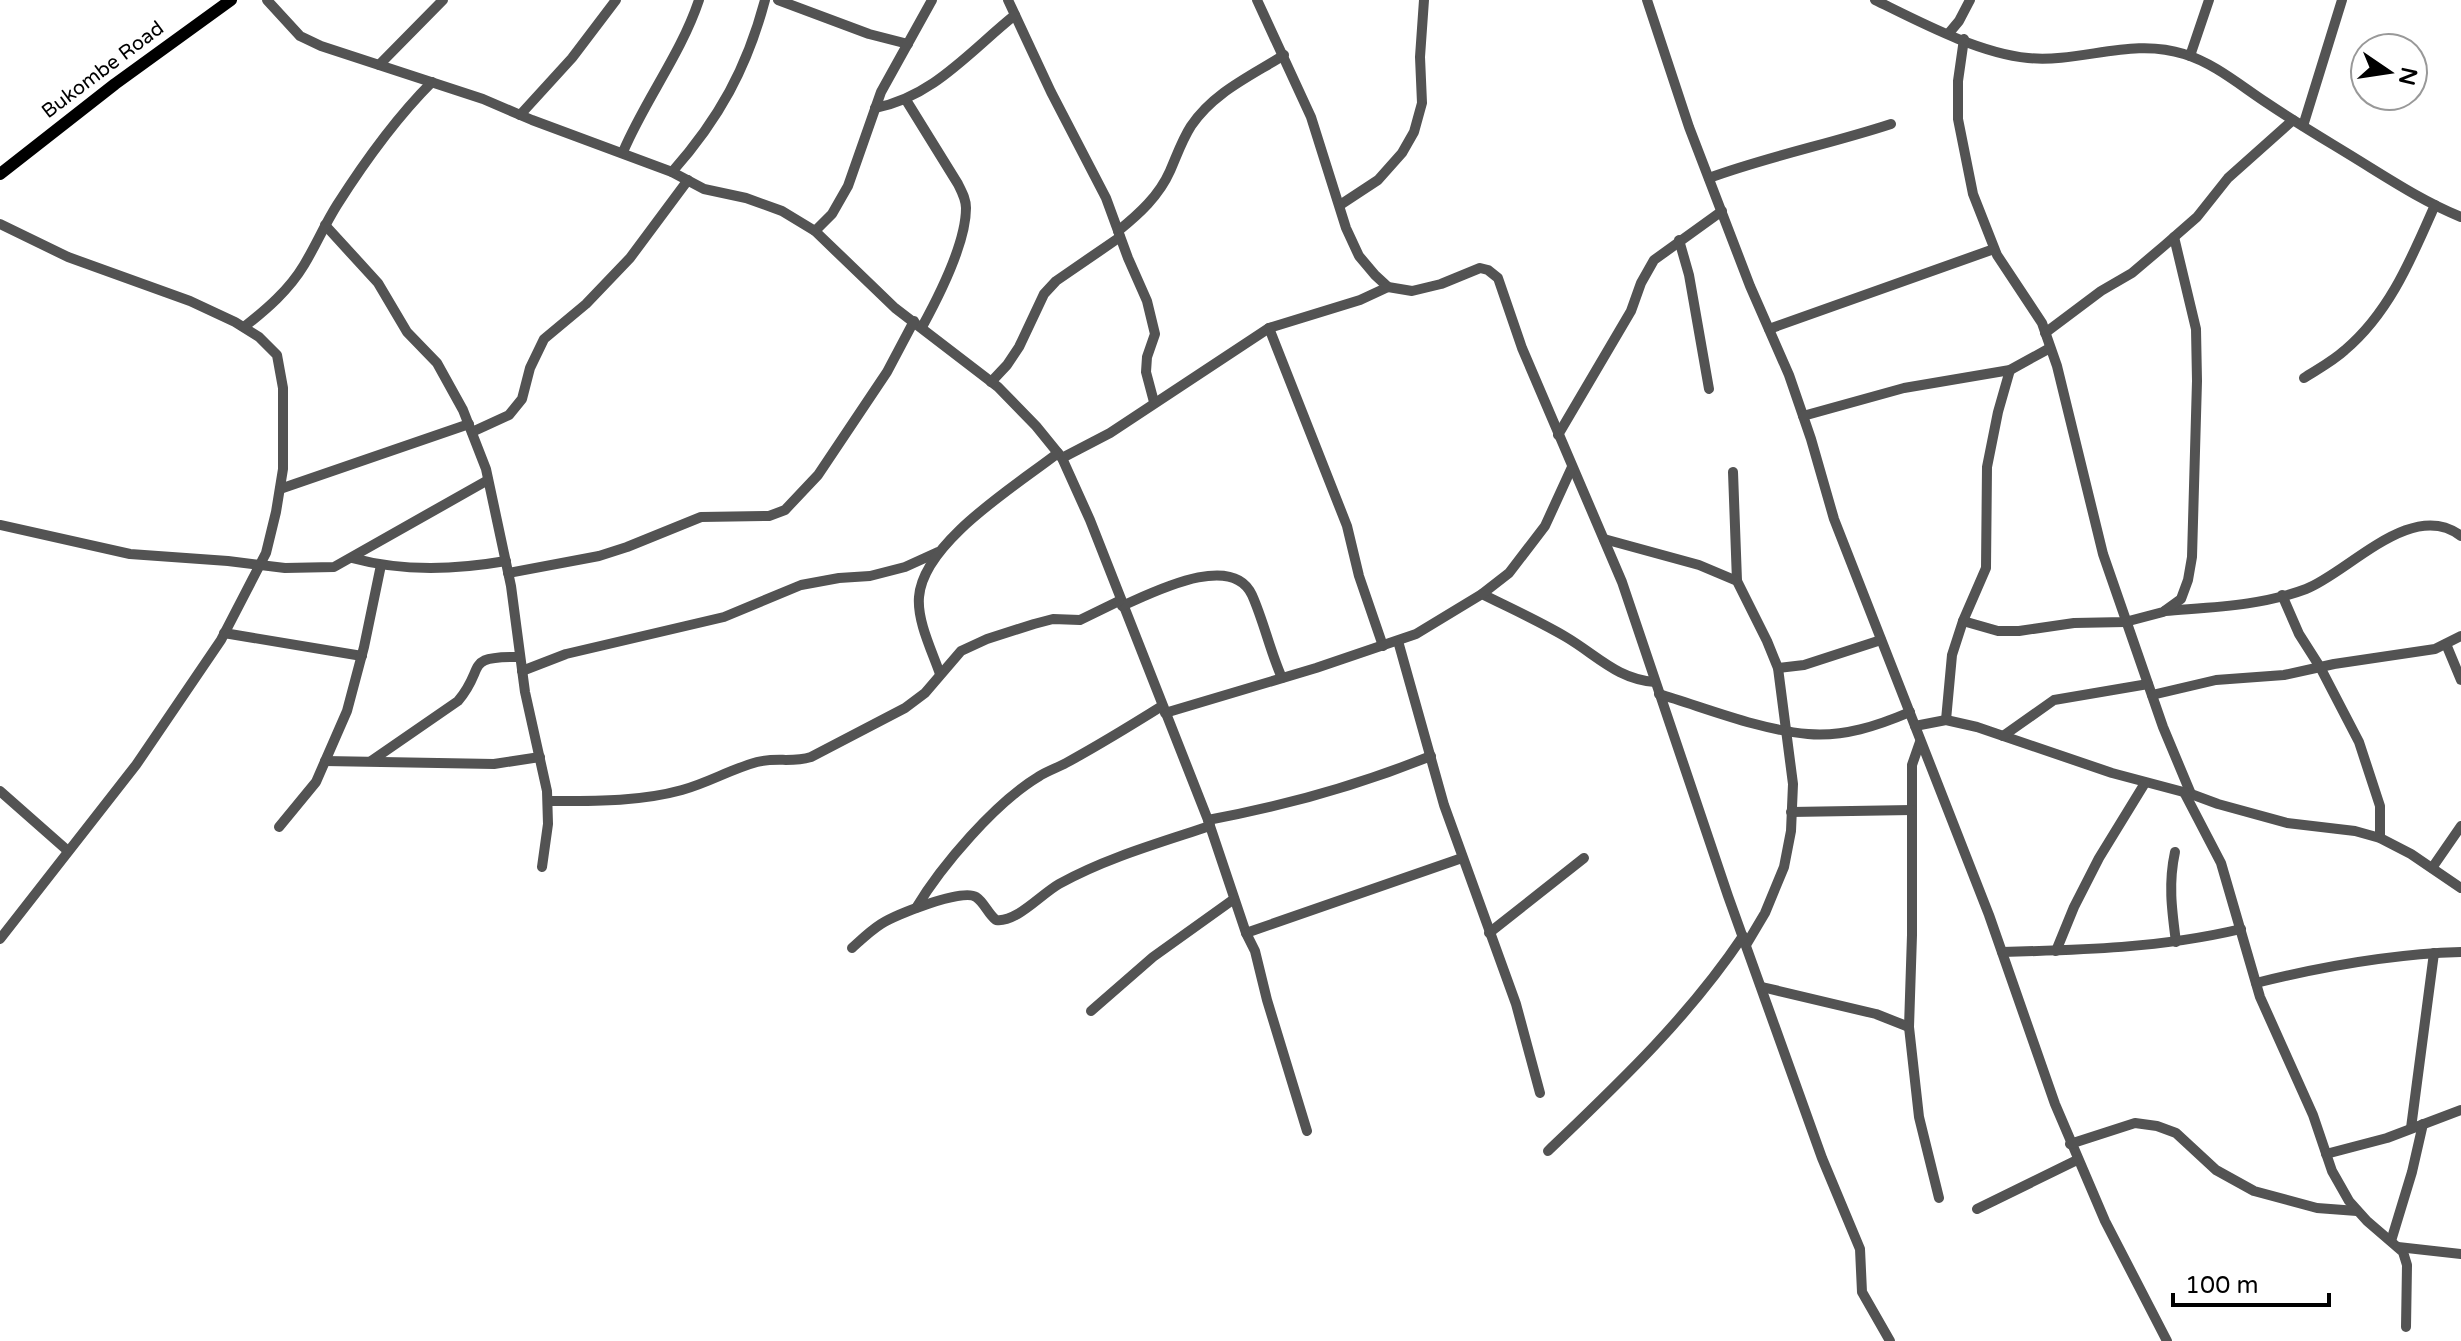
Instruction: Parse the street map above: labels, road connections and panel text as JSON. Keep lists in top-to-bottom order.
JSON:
{
  "streets": {
    "main road": ["Bukombe Road"]
  },
  "scale_bar": "100 m",
  "north": "right"
}
